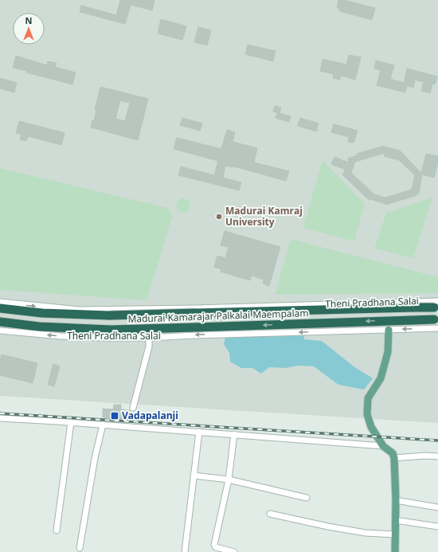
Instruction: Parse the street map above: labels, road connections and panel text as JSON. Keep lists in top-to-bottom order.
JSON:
{
  "streets": {
    "highway": ["Madurai Kamarajar Palkalai Maempalam"],
    "street": ["Theni Pradhana Salai"]
  },
  "crossings": [
    ["Theni Pradhana Salai", "Madurai Kamarajar Palkalai Maempalam"]
  ],
  "places": {
    "other": ["Madurai Kamraj University"],
    "transit": ["Vadapalanji"]
  },
  "north": "top"
}
